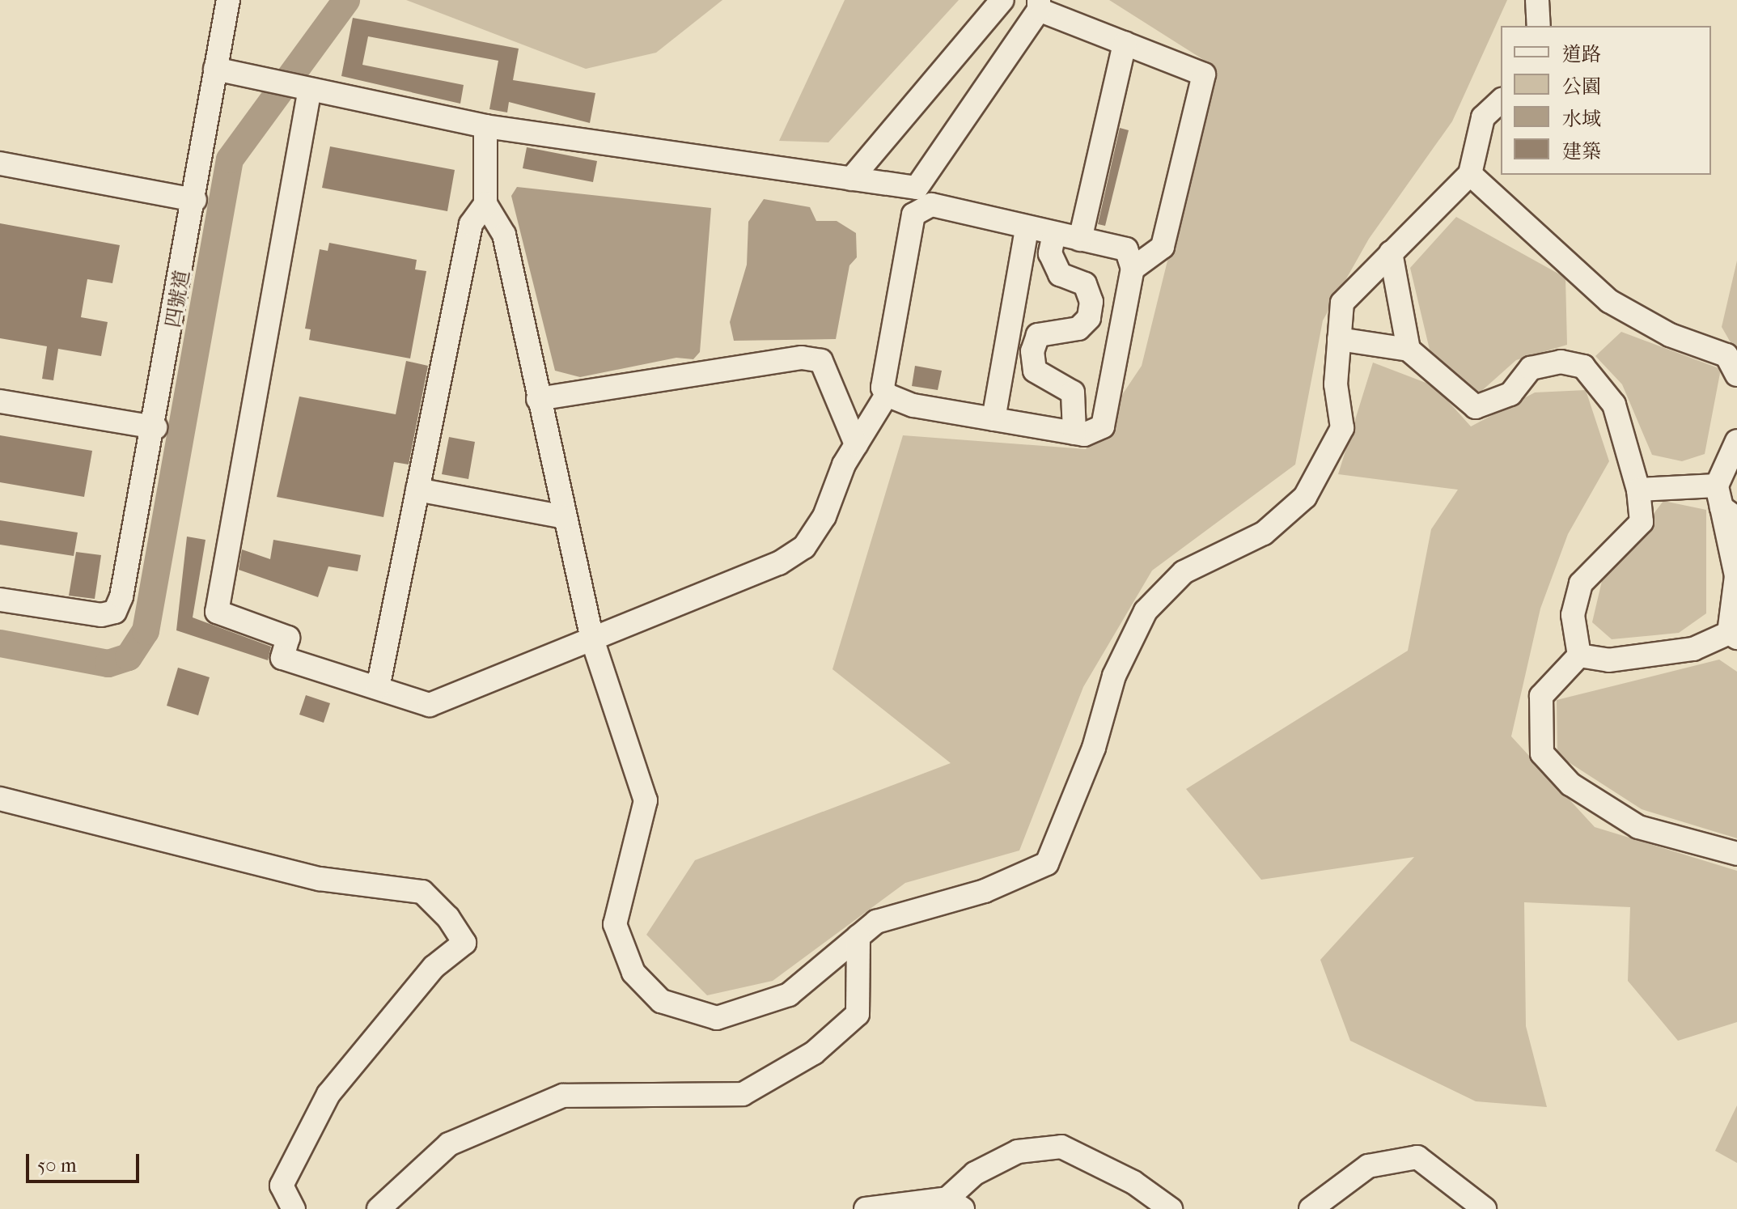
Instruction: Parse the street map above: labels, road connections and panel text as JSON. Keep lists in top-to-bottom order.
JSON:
{
  "streets": {
    "street": ["四號道"]
  },
  "legend": [
    "道路",
    "公園",
    "水域",
    "建築"
  ],
  "scale_bar": "50 m"
}
